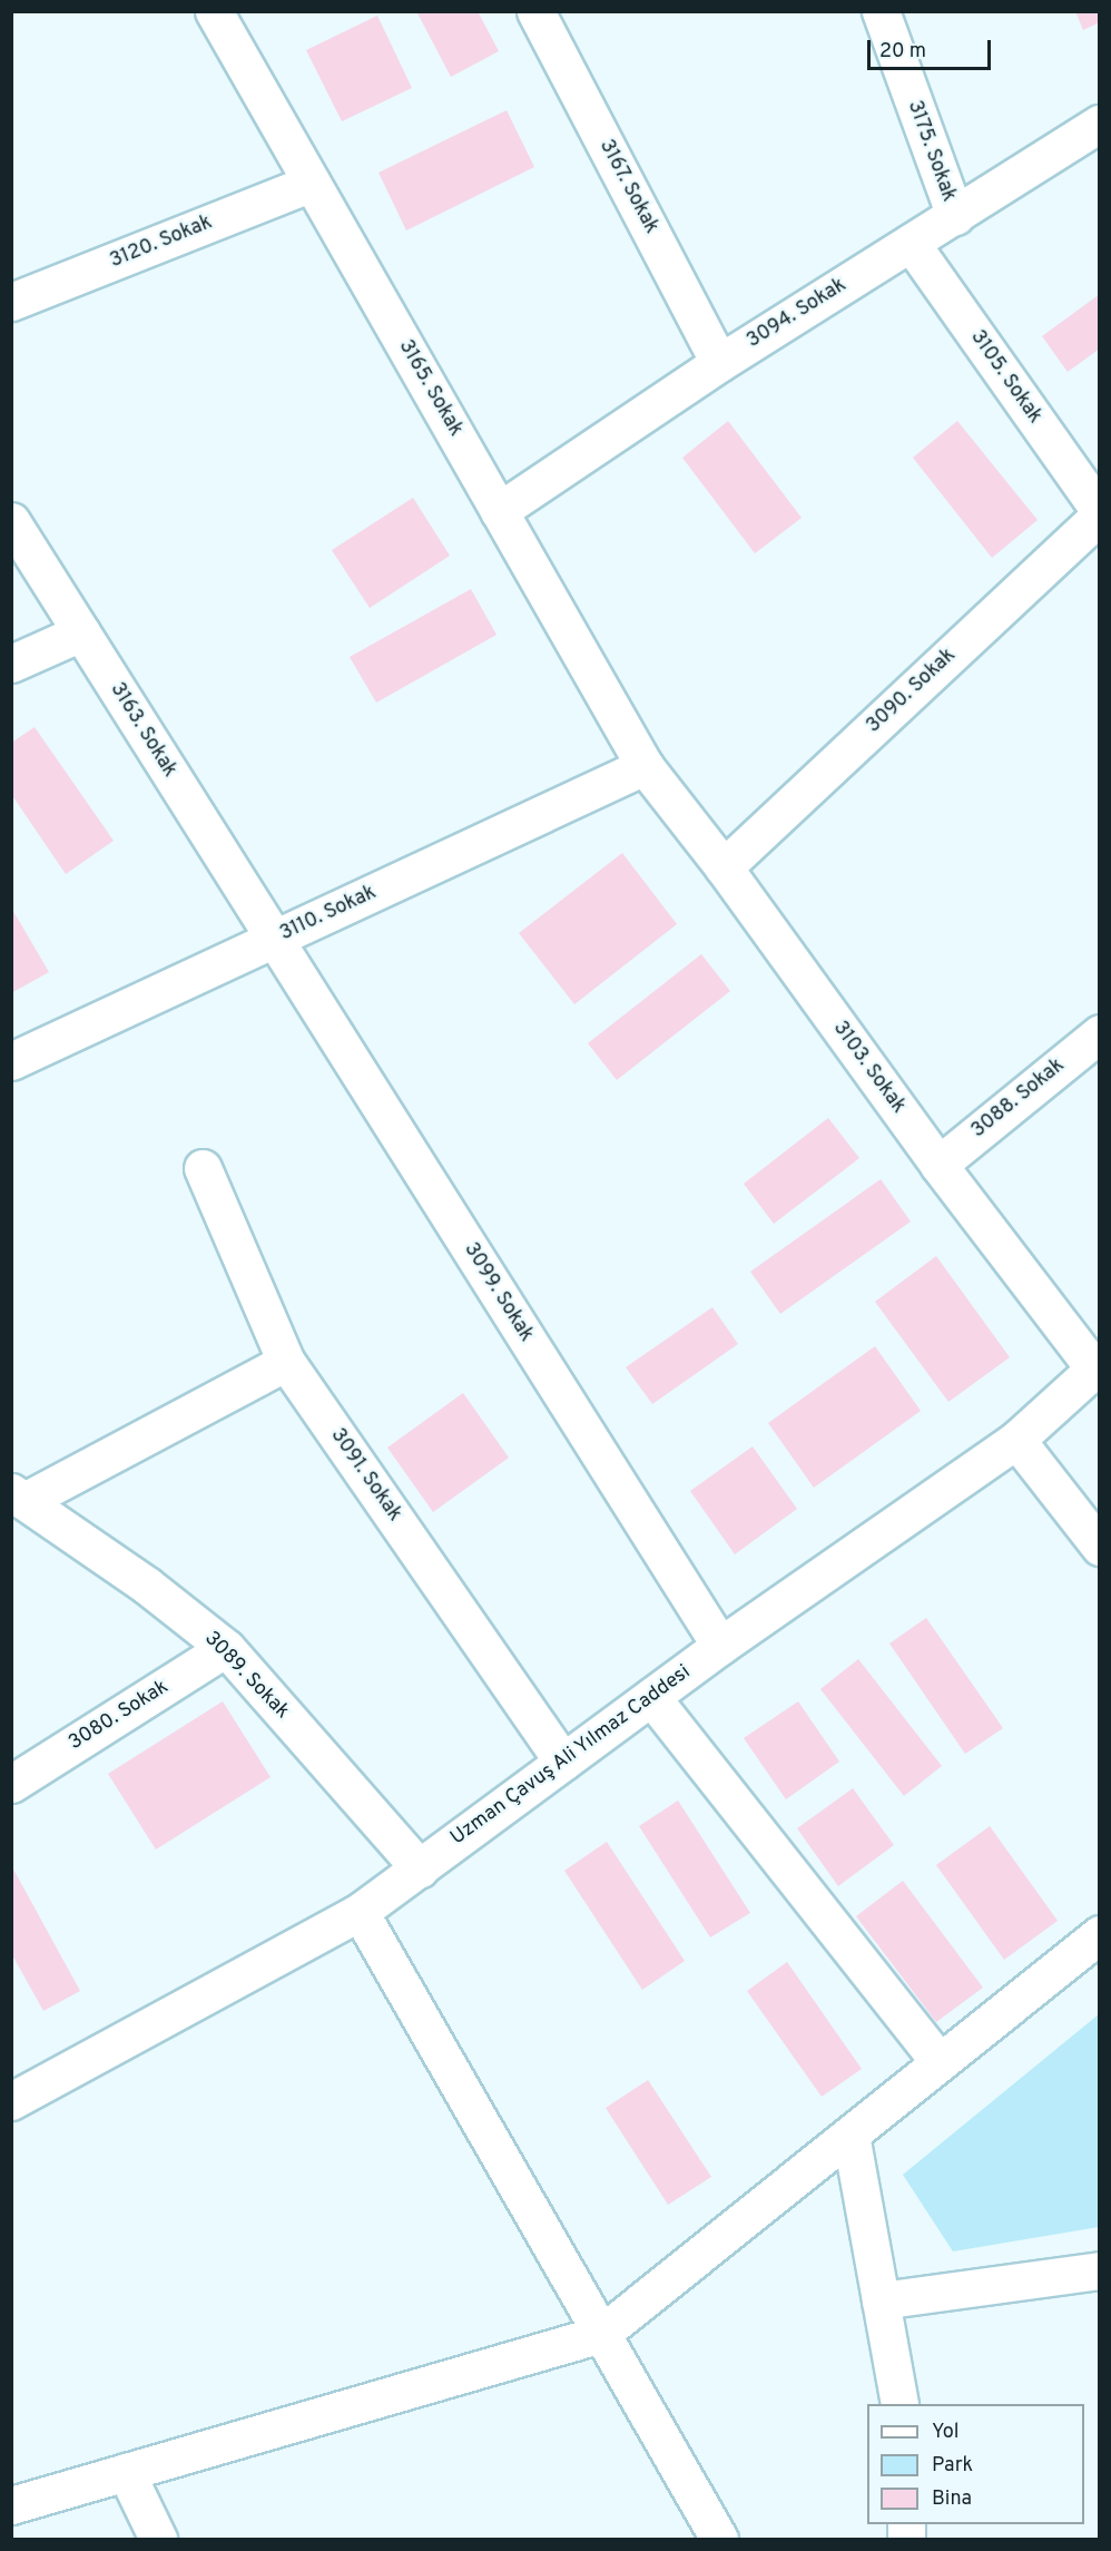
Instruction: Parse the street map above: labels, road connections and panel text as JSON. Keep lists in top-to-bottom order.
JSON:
{
  "streets": {
    "street": [
      "3175. Sokak",
      "3167. Sokak",
      "3120. Sokak",
      "3094. Sokak",
      "3105. Sokak",
      "3165. Sokak",
      "3090. Sokak",
      "3163. Sokak",
      "3110. Sokak",
      "3103. Sokak",
      "3088. Sokak",
      "3099. Sokak",
      "3091. Sokak",
      "3089. Sokak",
      "3080. Sokak",
      "Uzman Çavuş Ali Yılmaz Caddesi"
    ]
  },
  "crossings": [
    ["3175. Sokak", "3094. Sokak"],
    ["3167. Sokak", "3094. Sokak"],
    ["3120. Sokak", "3165. Sokak"],
    ["3094. Sokak", "3105. Sokak"],
    ["3094. Sokak", "3165. Sokak"],
    ["3105. Sokak", "3090. Sokak"],
    ["3165. Sokak", "3110. Sokak"],
    ["3165. Sokak", "3103. Sokak"],
    ["3090. Sokak", "3103. Sokak"],
    ["3163. Sokak", "3110. Sokak"],
    ["3163. Sokak", "3099. Sokak"],
    ["3110. Sokak", "3103. Sokak"],
    ["3110. Sokak", "3099. Sokak"],
    ["3103. Sokak", "3088. Sokak"],
    ["3103. Sokak", "Uzman Çavuş Ali Yılmaz Caddesi"],
    ["3099. Sokak", "Uzman Çavuş Ali Yılmaz Caddesi"],
    ["3091. Sokak", "Uzman Çavuş Ali Yılmaz Caddesi"],
    ["3089. Sokak", "3080. Sokak"],
    ["3089. Sokak", "Uzman Çavuş Ali Yılmaz Caddesi"]
  ],
  "legend": ["Yol", "Park", "Bina"],
  "scale_bar": "20 m"
}
